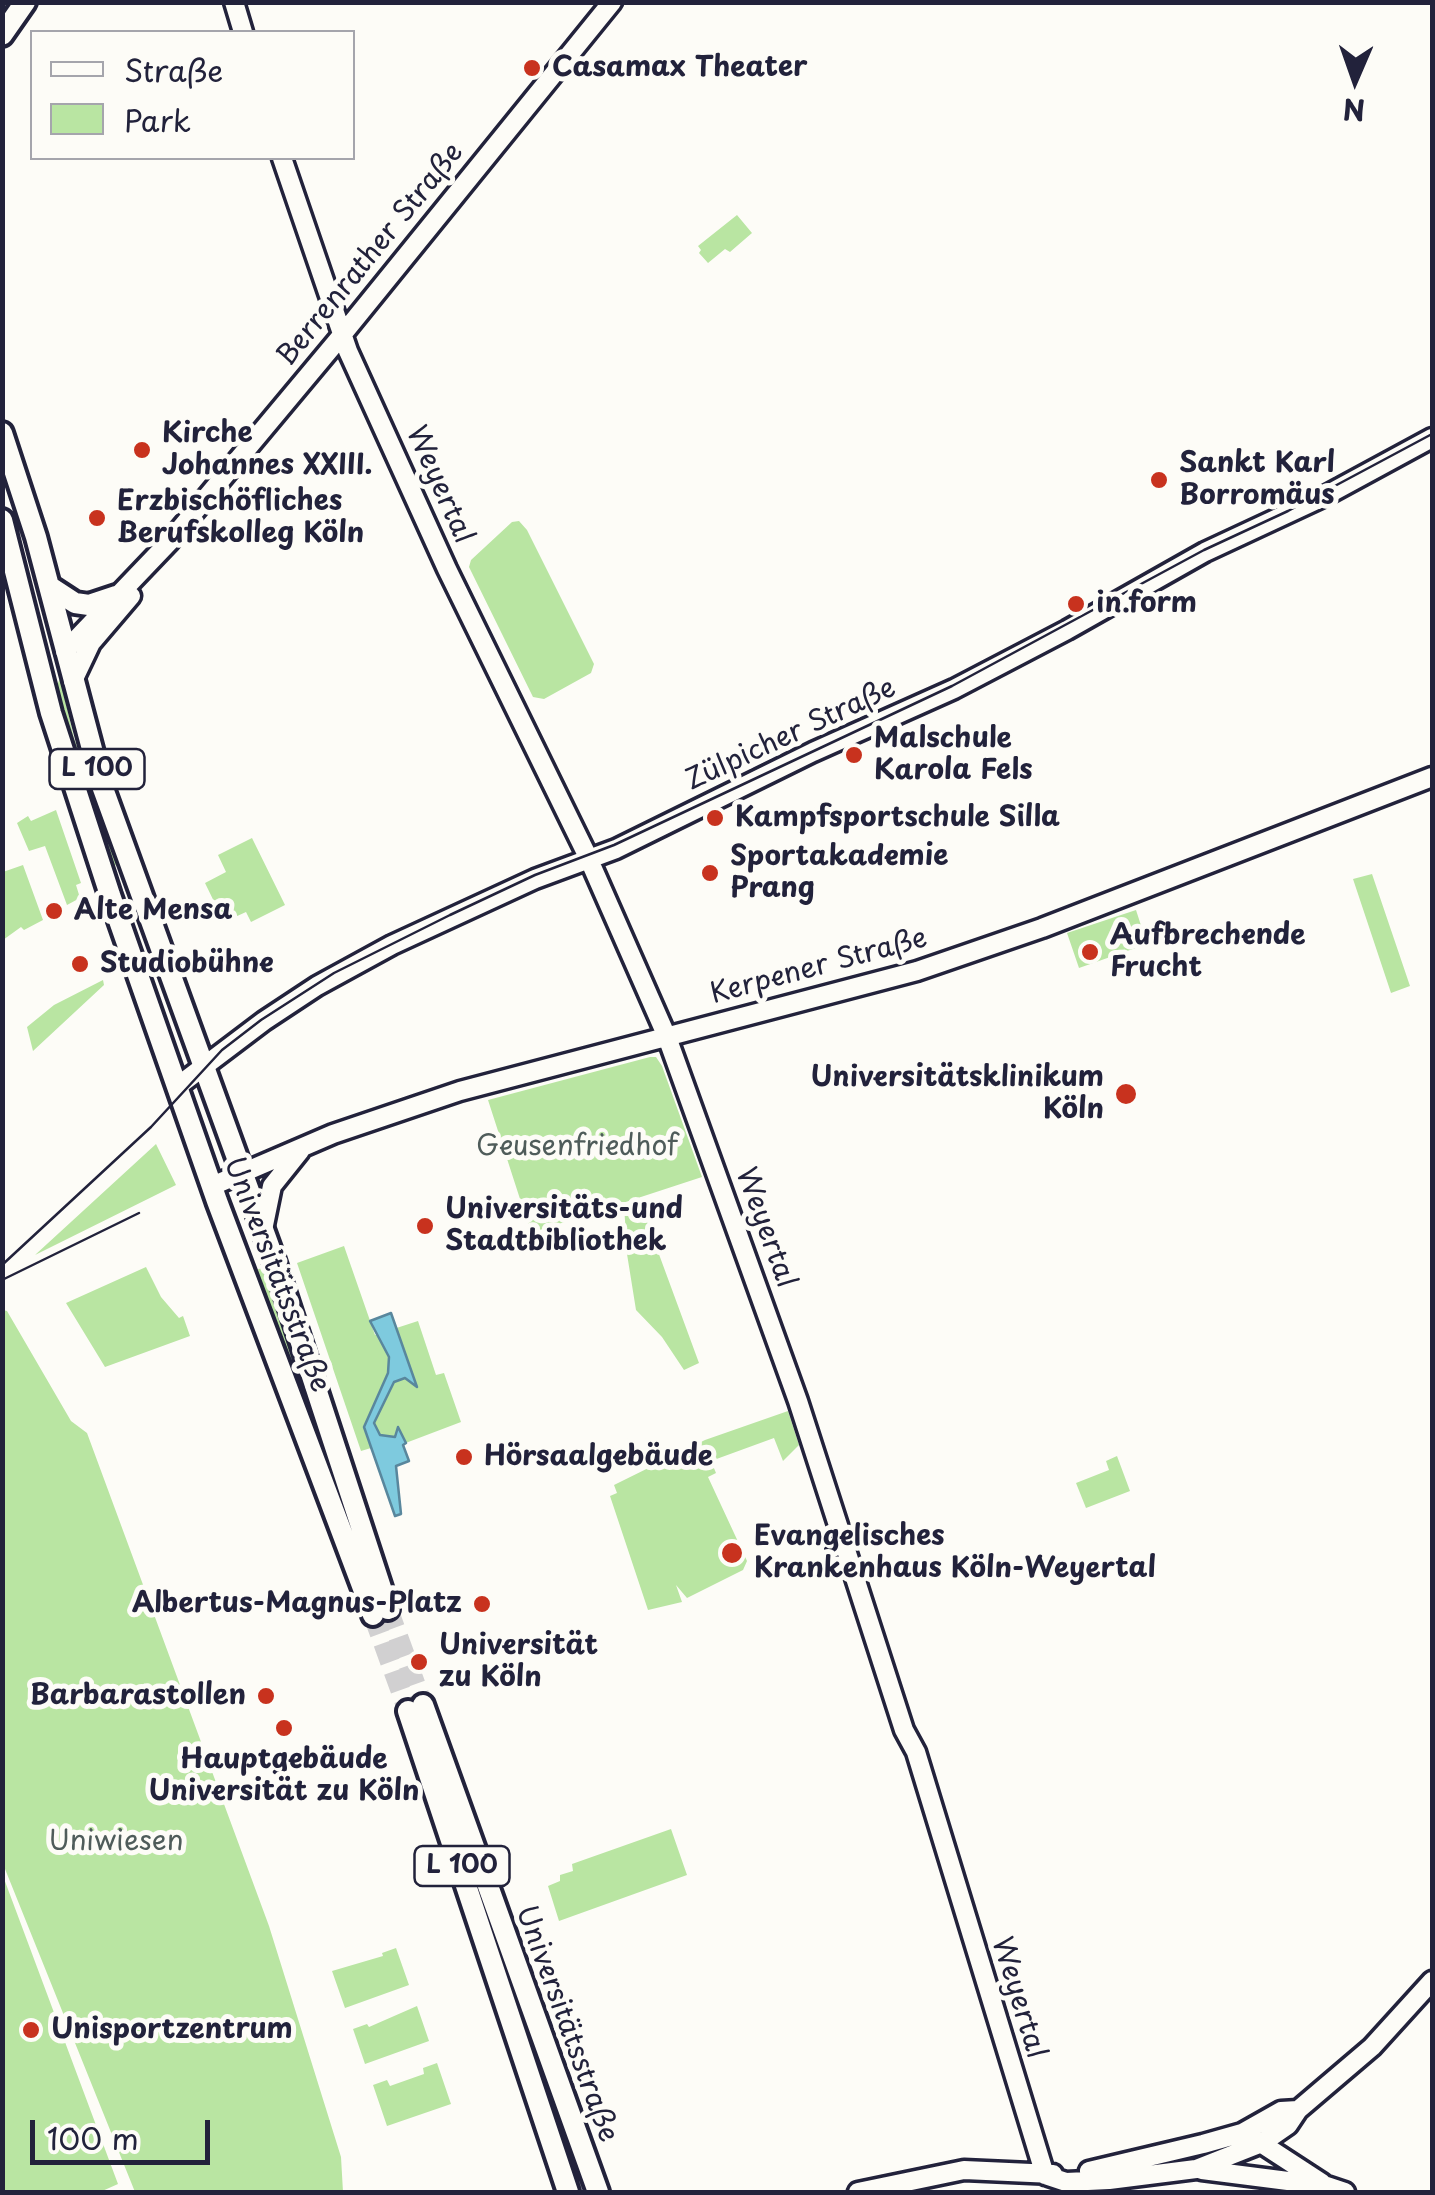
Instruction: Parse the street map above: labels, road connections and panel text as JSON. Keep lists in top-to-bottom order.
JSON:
{
  "streets": {
    "main road": ["L 100", "Universitätsstraße"],
    "street": [
      "Berrenrather Straße",
      "Weyertal",
      "Zülpicher Straße",
      "Kerpener Straße"
    ]
  },
  "crossings": [
    ["Berrenrather Straße", "Weyertal"],
    ["Berrenrather Straße", "Universitätsstraße"],
    ["Weyertal", "Zülpicher Straße"],
    ["Weyertal", "Kerpener Straße"],
    ["Zülpicher Straße", "Universitätsstraße"],
    ["Kerpener Straße", "Universitätsstraße"]
  ],
  "parks": ["Geusenfriedhof", "Uniwiesen"],
  "places": [
    "Casamax Theater",
    "Kirche Johannes XXIII.",
    "Sankt Karl Borromäus",
    "Erzbischöfliches Berufskolleg Köln",
    "in.form",
    "Malschule Karola Fels",
    "Kampfsportschule Silla",
    "Sportakademie Prang",
    "Alte Mensa",
    "Aufbrechende Frucht",
    "Studiobühne",
    "Universitätsklinikum Köln",
    "Universitäts-und Stadtbibliothek",
    "Hörsaalgebäude",
    "Evangelisches Krankenhaus Köln-Weyertal",
    "Albertus-Magnus-Platz",
    "Universität zu Köln",
    "Barbarastollen",
    "Hauptgebäude Universität zu Köln",
    "Unisportzentrum"
  ],
  "legend": ["Straße", "Park"],
  "scale_bar": "100 m",
  "north": "bottom"
}
